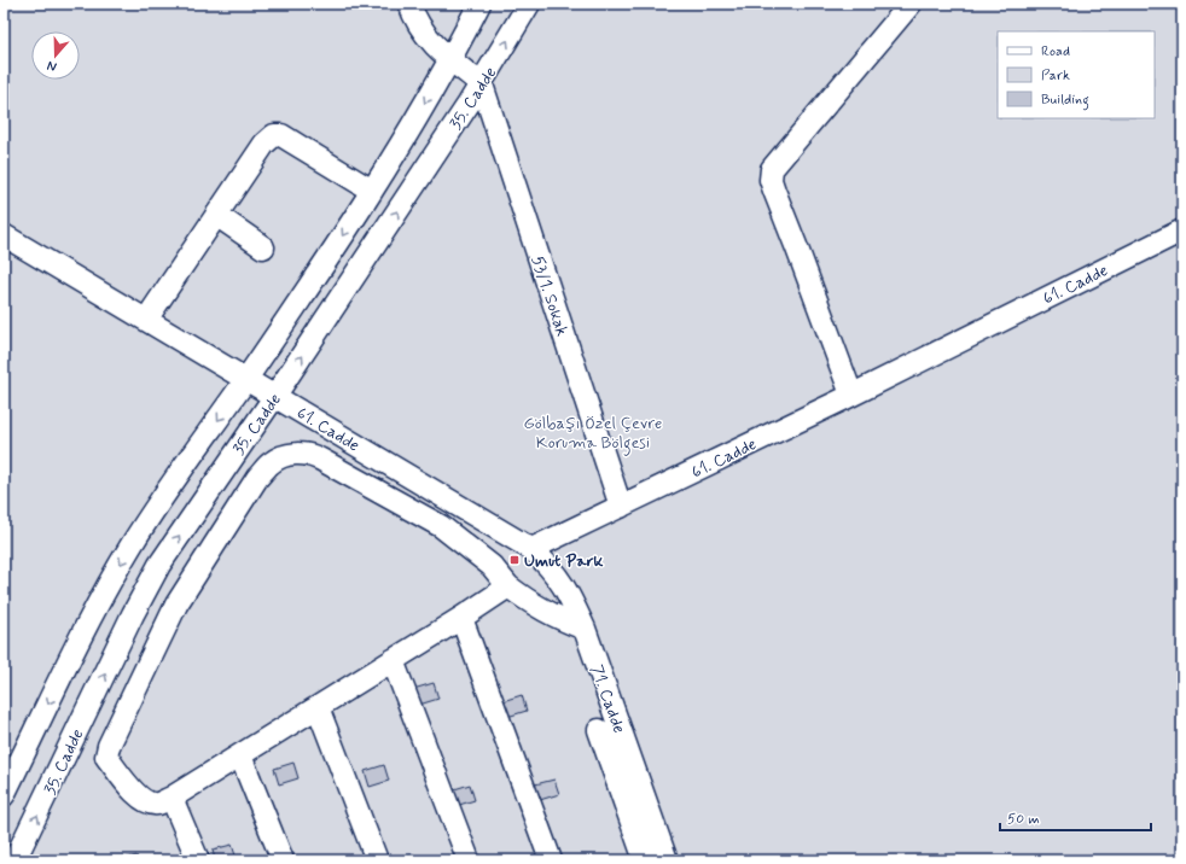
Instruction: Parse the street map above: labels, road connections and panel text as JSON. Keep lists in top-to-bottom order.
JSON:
{
  "streets": {
    "street": [
      "35. Cadde",
      "61. Cadde",
      "53/1. Sokak",
      "71. Cadde"
    ]
  },
  "crossings": [
    ["35. Cadde", "61. Cadde"],
    ["35. Cadde", "53/1. Sokak"],
    ["61. Cadde", "53/1. Sokak"],
    ["61. Cadde", "71. Cadde"]
  ],
  "parks": ["Gölbaşı Özel Çevre Koruma Bölgesi"],
  "places": {
    "transit": ["Umut Park"]
  },
  "legend": ["Road", "Park", "Building"],
  "scale_bar": "50 m",
  "north": "bottom"
}
